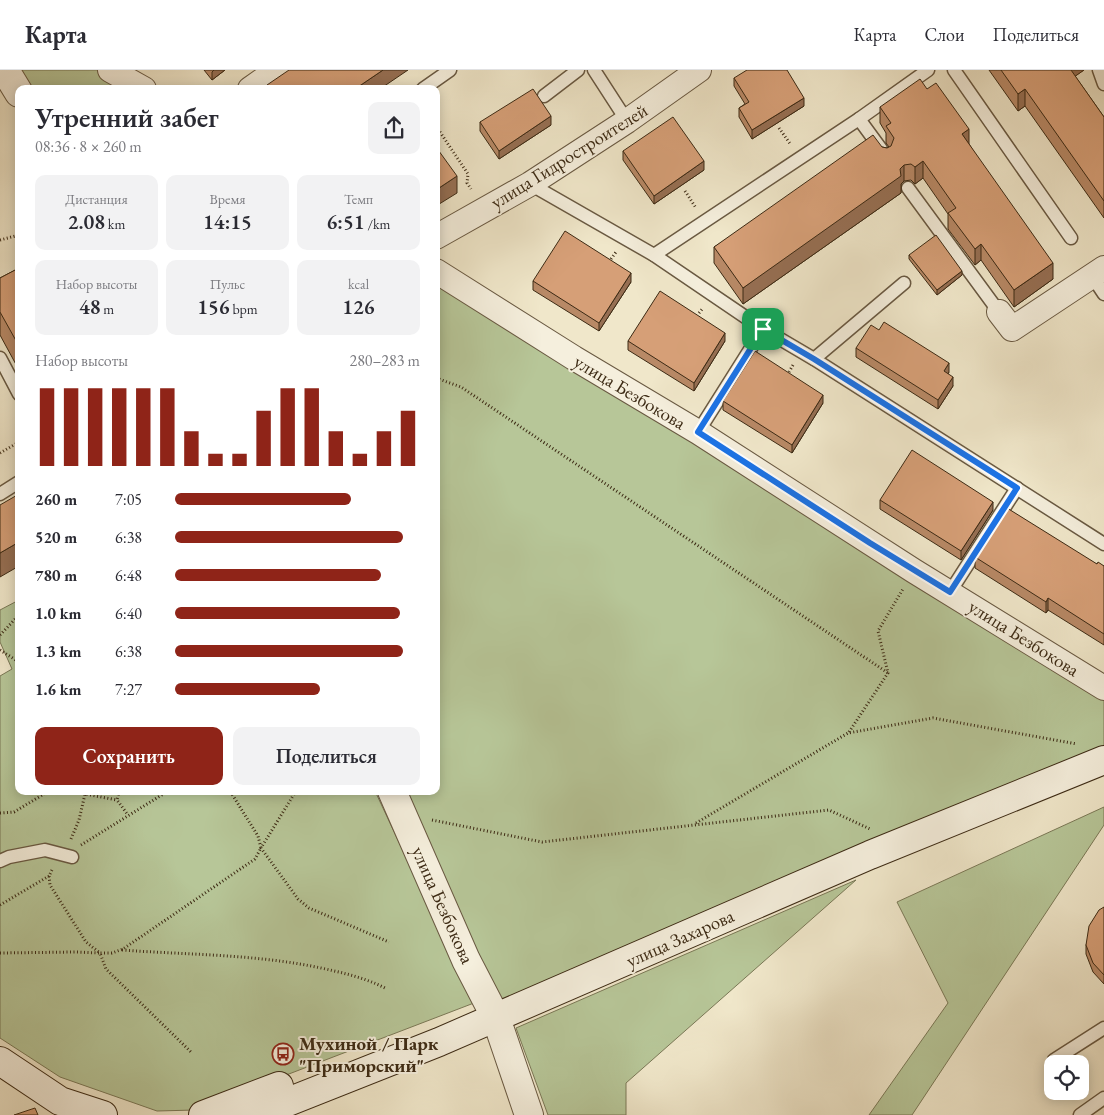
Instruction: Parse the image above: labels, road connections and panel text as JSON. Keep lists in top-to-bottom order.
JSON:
{
  "streets": {
    "main road": ["улица Безбокова", "улица Захарова"],
    "street": ["улица Гидростроителей"]
  },
  "crossings": [
    ["улица Безбокова", "улица Захарова"]
  ],
  "places": {
    "bus stop": ["Мухиной / Парк \"Приморский\""]
  },
  "page": {
    "header": "Карта",
    "nav": ["Карта", "Слои", "Поделиться"],
    "heading": ["Утренний забег", "08:36 · 8 × 260 m"],
    "stats": [
      ["Дистанция", "2.08 km"],
      ["Время", "14:15"],
      ["Темп", "6:51 /km"],
      ["Набор высоты", "48 m"],
      ["Пульс", "156 bpm"],
      ["kcal", "126"]
    ],
    "chart": ["Набор высоты", "280–283 m"],
    "list": [
      {
        "name": "260 m",
        "note": "7:05"
      },
      {
        "name": "520 m",
        "note": "6:38"
      },
      {
        "name": "780 m",
        "note": "6:48"
      },
      {
        "name": "1.0 km",
        "note": "6:40"
      },
      {
        "name": "1.3 km",
        "note": "6:38"
      },
      {
        "name": "1.6 km",
        "note": "7:27"
      }
    ],
    "buttons": ["Сохранить", "Поделиться"]
  }
}
